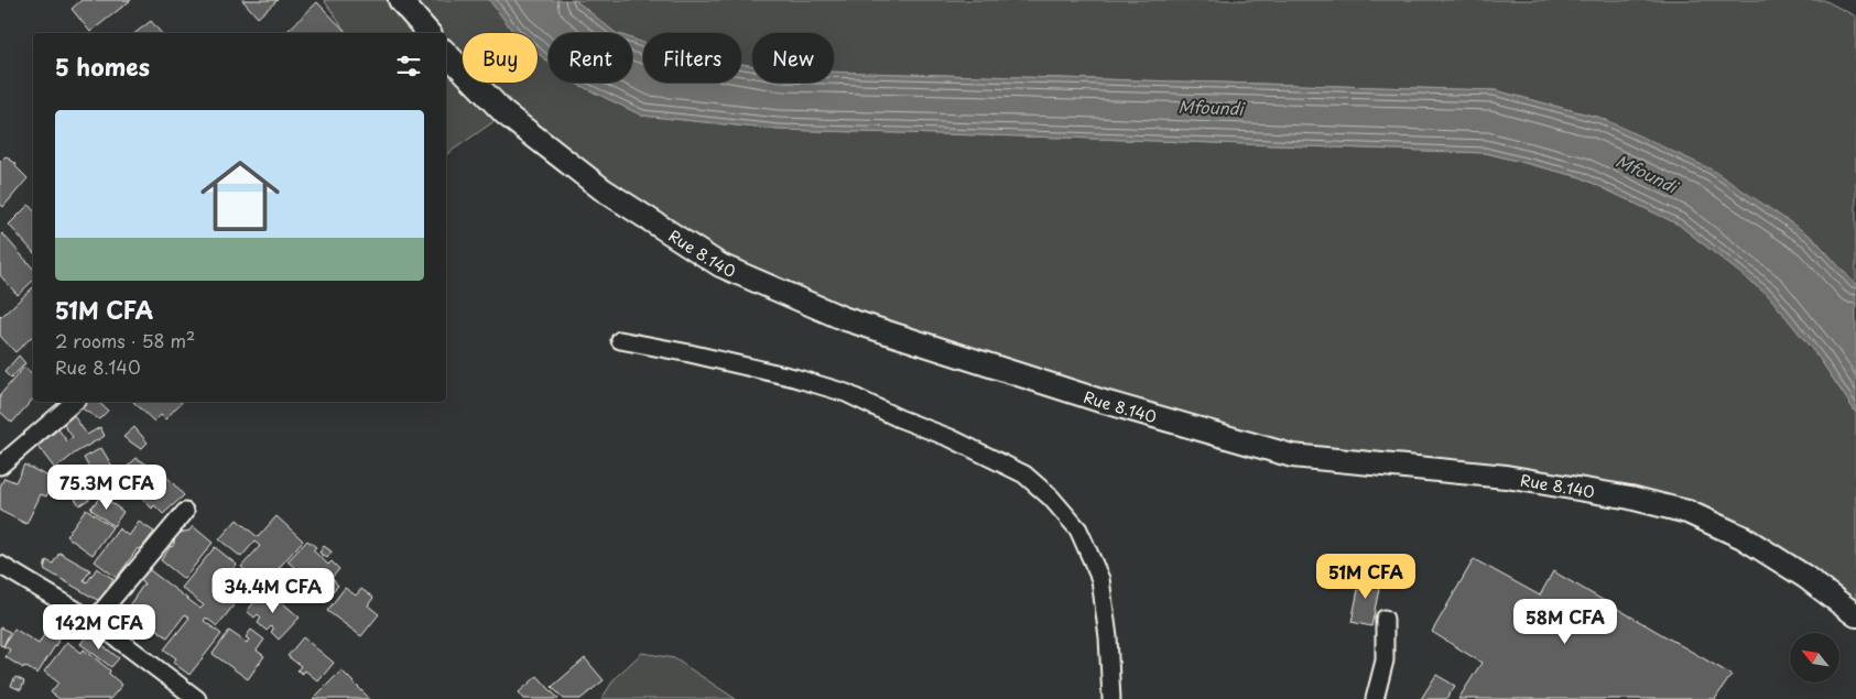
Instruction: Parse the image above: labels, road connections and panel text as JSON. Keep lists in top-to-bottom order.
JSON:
{
  "streets": {
    "main road": ["Rue 8.140"]
  },
  "water": ["Mfoundi"],
  "north": "top left",
  "page": {
    "chip": [
      "Buy",
      "Rent",
      "Filters",
      "New"
    ],
    "heading": "5 homes",
    "list": [
      {
        "name": "51M CFA",
        "note": "2 rooms · 58 m² · Rue 8.140"
      }
    ],
    "price": [
      "75.3M CFA",
      "51M CFA",
      "34.4M CFA",
      "58M CFA",
      "142M CFA"
    ]
  }
}
